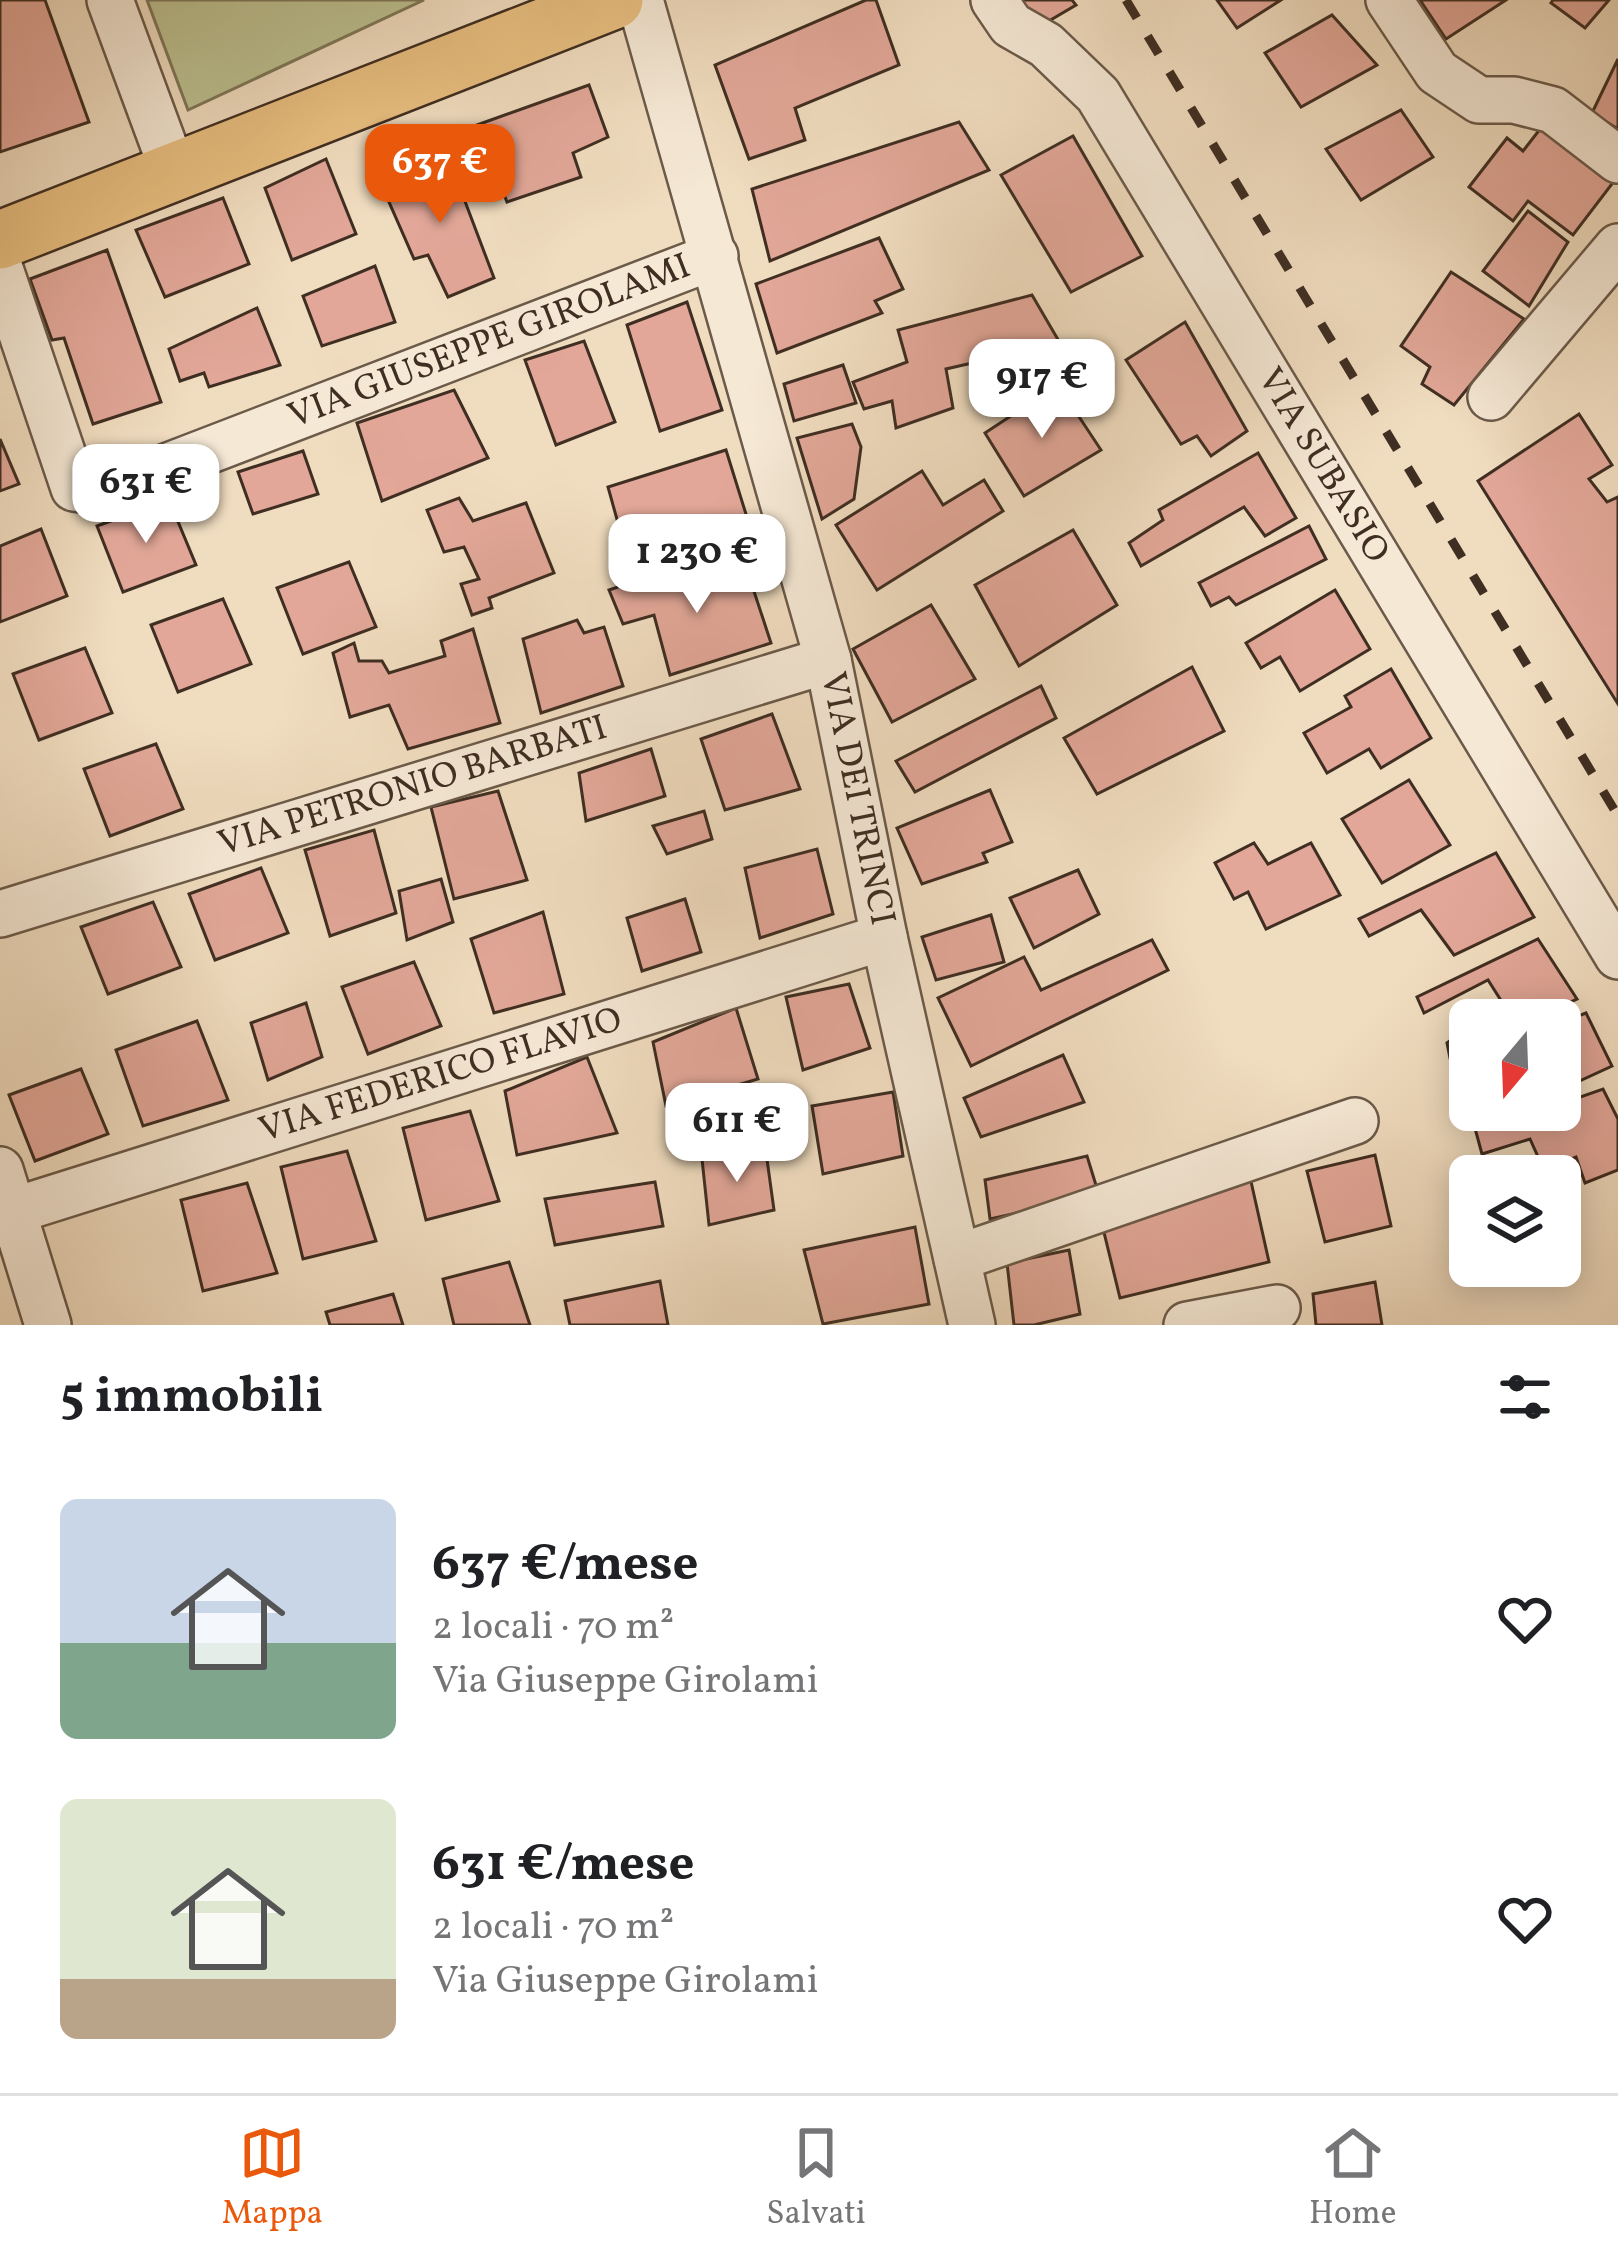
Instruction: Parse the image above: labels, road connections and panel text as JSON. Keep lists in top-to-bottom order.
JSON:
{
  "streets": {
    "street": [
      "VIA GIUSEPPE GIROLAMI",
      "VIA SUBASIO",
      "VIA PETRONIO BARBATI",
      "VIA DEI TRINCI",
      "VIA FEDERICO FLAVIO"
    ]
  },
  "crossings": [
    ["VIA GIUSEPPE GIROLAMI", "VIA DEI TRINCI"],
    ["VIA PETRONIO BARBATI", "VIA DEI TRINCI"],
    ["VIA DEI TRINCI", "VIA FEDERICO FLAVIO"]
  ],
  "north": "bottom",
  "page": {
    "price": [
      "637 €",
      "917 €",
      "631 €",
      "1 230 €",
      "611 €"
    ],
    "heading": "5 immobili",
    "list": [
      {
        "name": "637 €/mese",
        "note": "2 locali · 70 m² · Via Giuseppe Girolami"
      },
      {
        "name": "631 €/mese",
        "note": "2 locali · 70 m² · Via Giuseppe Girolami"
      }
    ],
    "tabs": ["Mappa", "Salvati", "Home"]
  }
}
